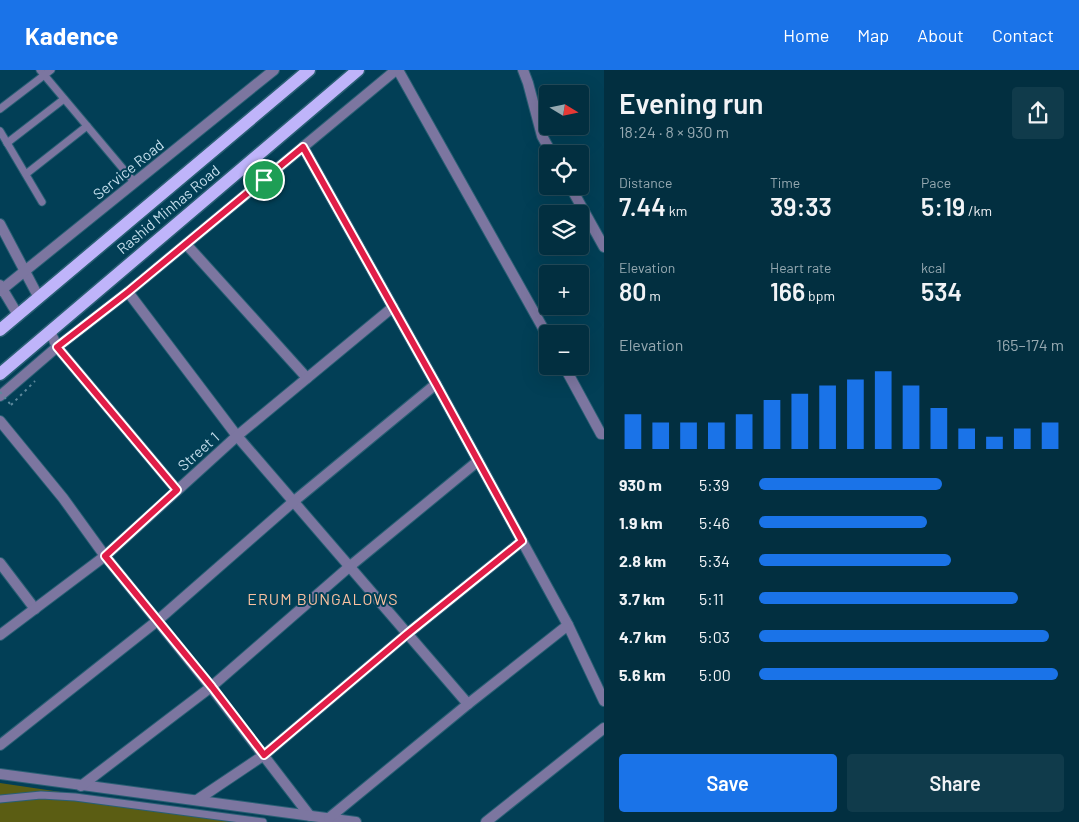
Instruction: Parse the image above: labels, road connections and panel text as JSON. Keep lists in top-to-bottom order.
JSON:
{
  "streets": {
    "main road": ["Rashid Minhas Road"],
    "street": ["Service Road", "Street 1"]
  },
  "districts": ["ERUM BUNGALOWS"],
  "north": "right",
  "page": {
    "header": "Kadence",
    "nav": [
      "Home",
      "Map",
      "About",
      "Contact"
    ],
    "heading": ["Evening run", "18:24 · 8 × 930 m"],
    "map_buttons": ["+", "−"],
    "stats": [
      ["Distance", "7.44 km"],
      ["Time", "39:33"],
      ["Pace", "5:19 /km"],
      ["Elevation", "80 m"],
      ["Heart rate", "166 bpm"],
      ["kcal", "534"]
    ],
    "chart": ["Elevation", "165–174 m"],
    "list": [
      {
        "name": "930 m",
        "note": "5:39"
      },
      {
        "name": "1.9 km",
        "note": "5:46"
      },
      {
        "name": "2.8 km",
        "note": "5:34"
      },
      {
        "name": "3.7 km",
        "note": "5:11"
      },
      {
        "name": "4.7 km",
        "note": "5:03"
      },
      {
        "name": "5.6 km",
        "note": "5:00"
      }
    ],
    "buttons": ["Save", "Share"]
  }
}
